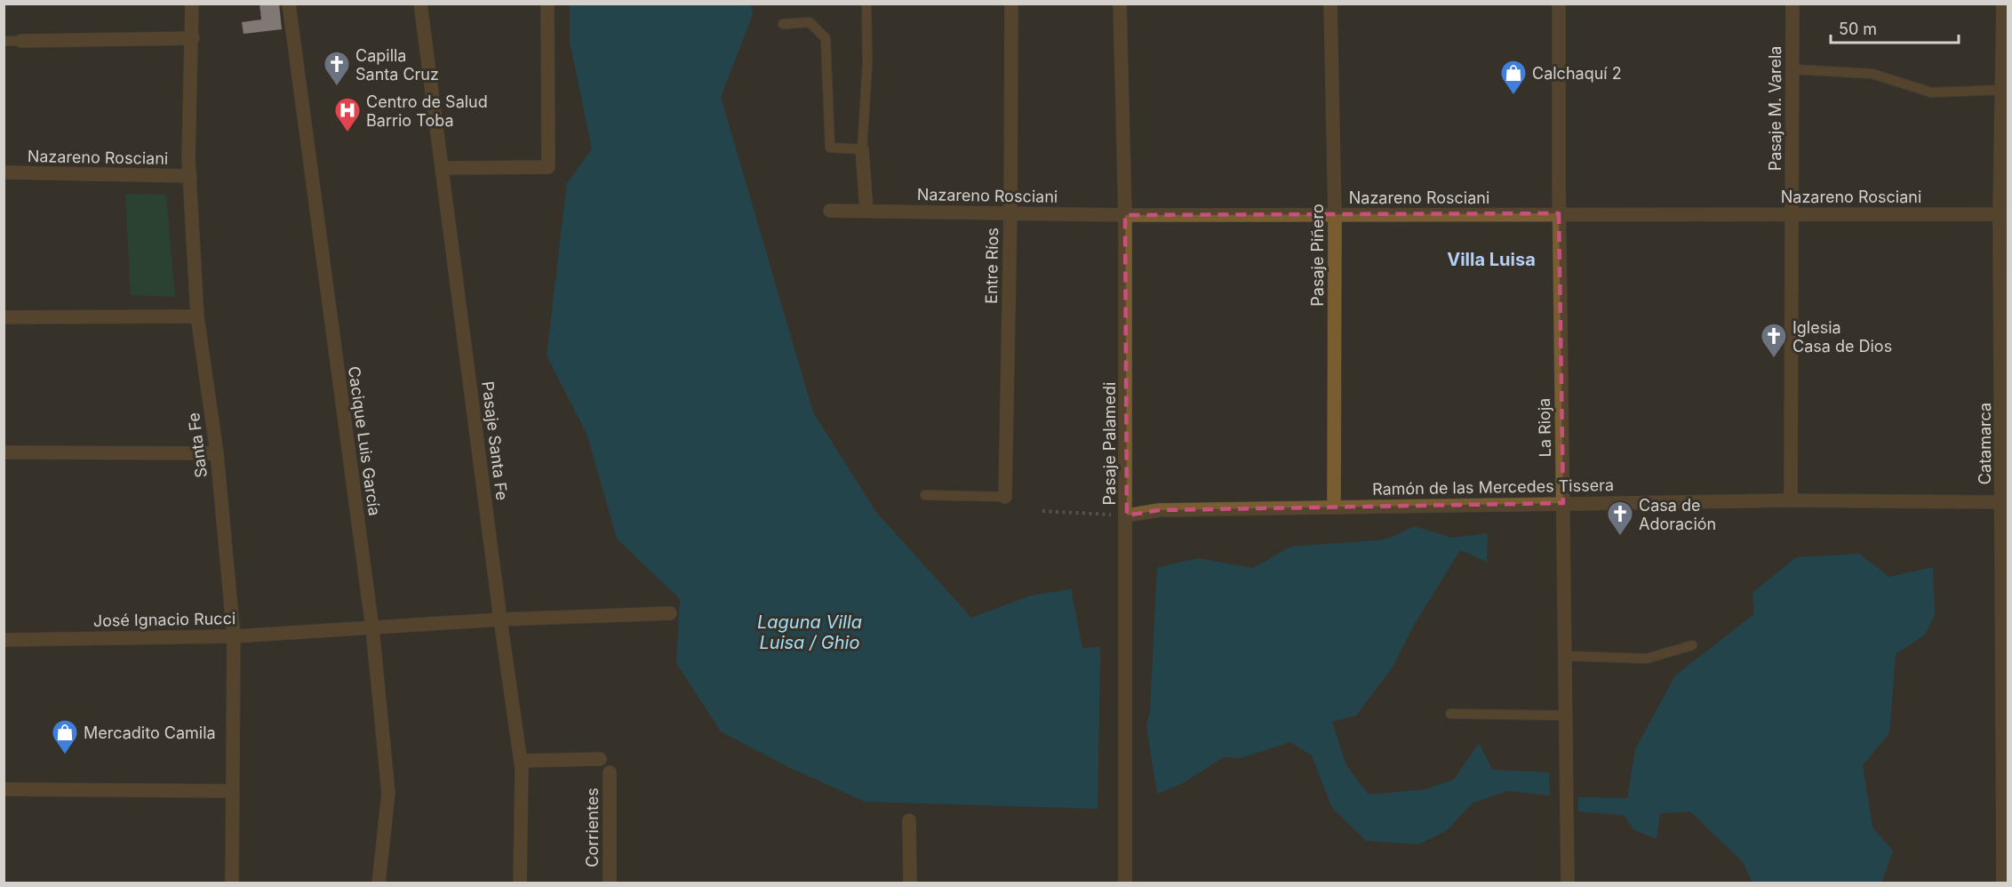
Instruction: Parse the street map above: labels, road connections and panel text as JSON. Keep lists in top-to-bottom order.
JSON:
{
  "streets": {
    "street": [
      "Pasaje M. Varela",
      "Nazareno Rosciani",
      "Pasaje Piñero",
      "Entre Ríos",
      "La Rioja",
      "Cacique Luis García",
      "Pasaje Santa Fe",
      "Pasaje Palamedi",
      "Catamarca",
      "Santa Fe",
      "Ramón de las Mercedes Tissera",
      "José Ignacio Rucci",
      "Corrientes"
    ]
  },
  "crossings": [
    ["Pasaje M. Varela", "Nazareno Rosciani"],
    ["Pasaje M. Varela", "Ramón de las Mercedes Tissera"],
    ["Nazareno Rosciani", "Pasaje Piñero"],
    ["Nazareno Rosciani", "Entre Ríos"],
    ["Nazareno Rosciani", "La Rioja"],
    ["Nazareno Rosciani", "Pasaje Palamedi"],
    ["Nazareno Rosciani", "Catamarca"],
    ["Nazareno Rosciani", "Santa Fe"],
    ["Pasaje Piñero", "Ramón de las Mercedes Tissera"],
    ["La Rioja", "Ramón de las Mercedes Tissera"],
    ["Cacique Luis García", "José Ignacio Rucci"],
    ["Pasaje Palamedi", "Ramón de las Mercedes Tissera"],
    ["Catamarca", "Ramón de las Mercedes Tissera"],
    ["Santa Fe", "José Ignacio Rucci"]
  ],
  "districts": ["Villa Luisa"],
  "water": ["Laguna Villa Luisa / Ghio"],
  "places": {
    "church": ["Capilla Santa Cruz", "Iglesia Casa de Dios", "Casa de Adoración"],
    "shop": ["Calchaquí 2", "Mercadito Camila"],
    "hospital": ["Centro de Salud Barrio Toba"]
  },
  "scale_bar": "50 m"
}
